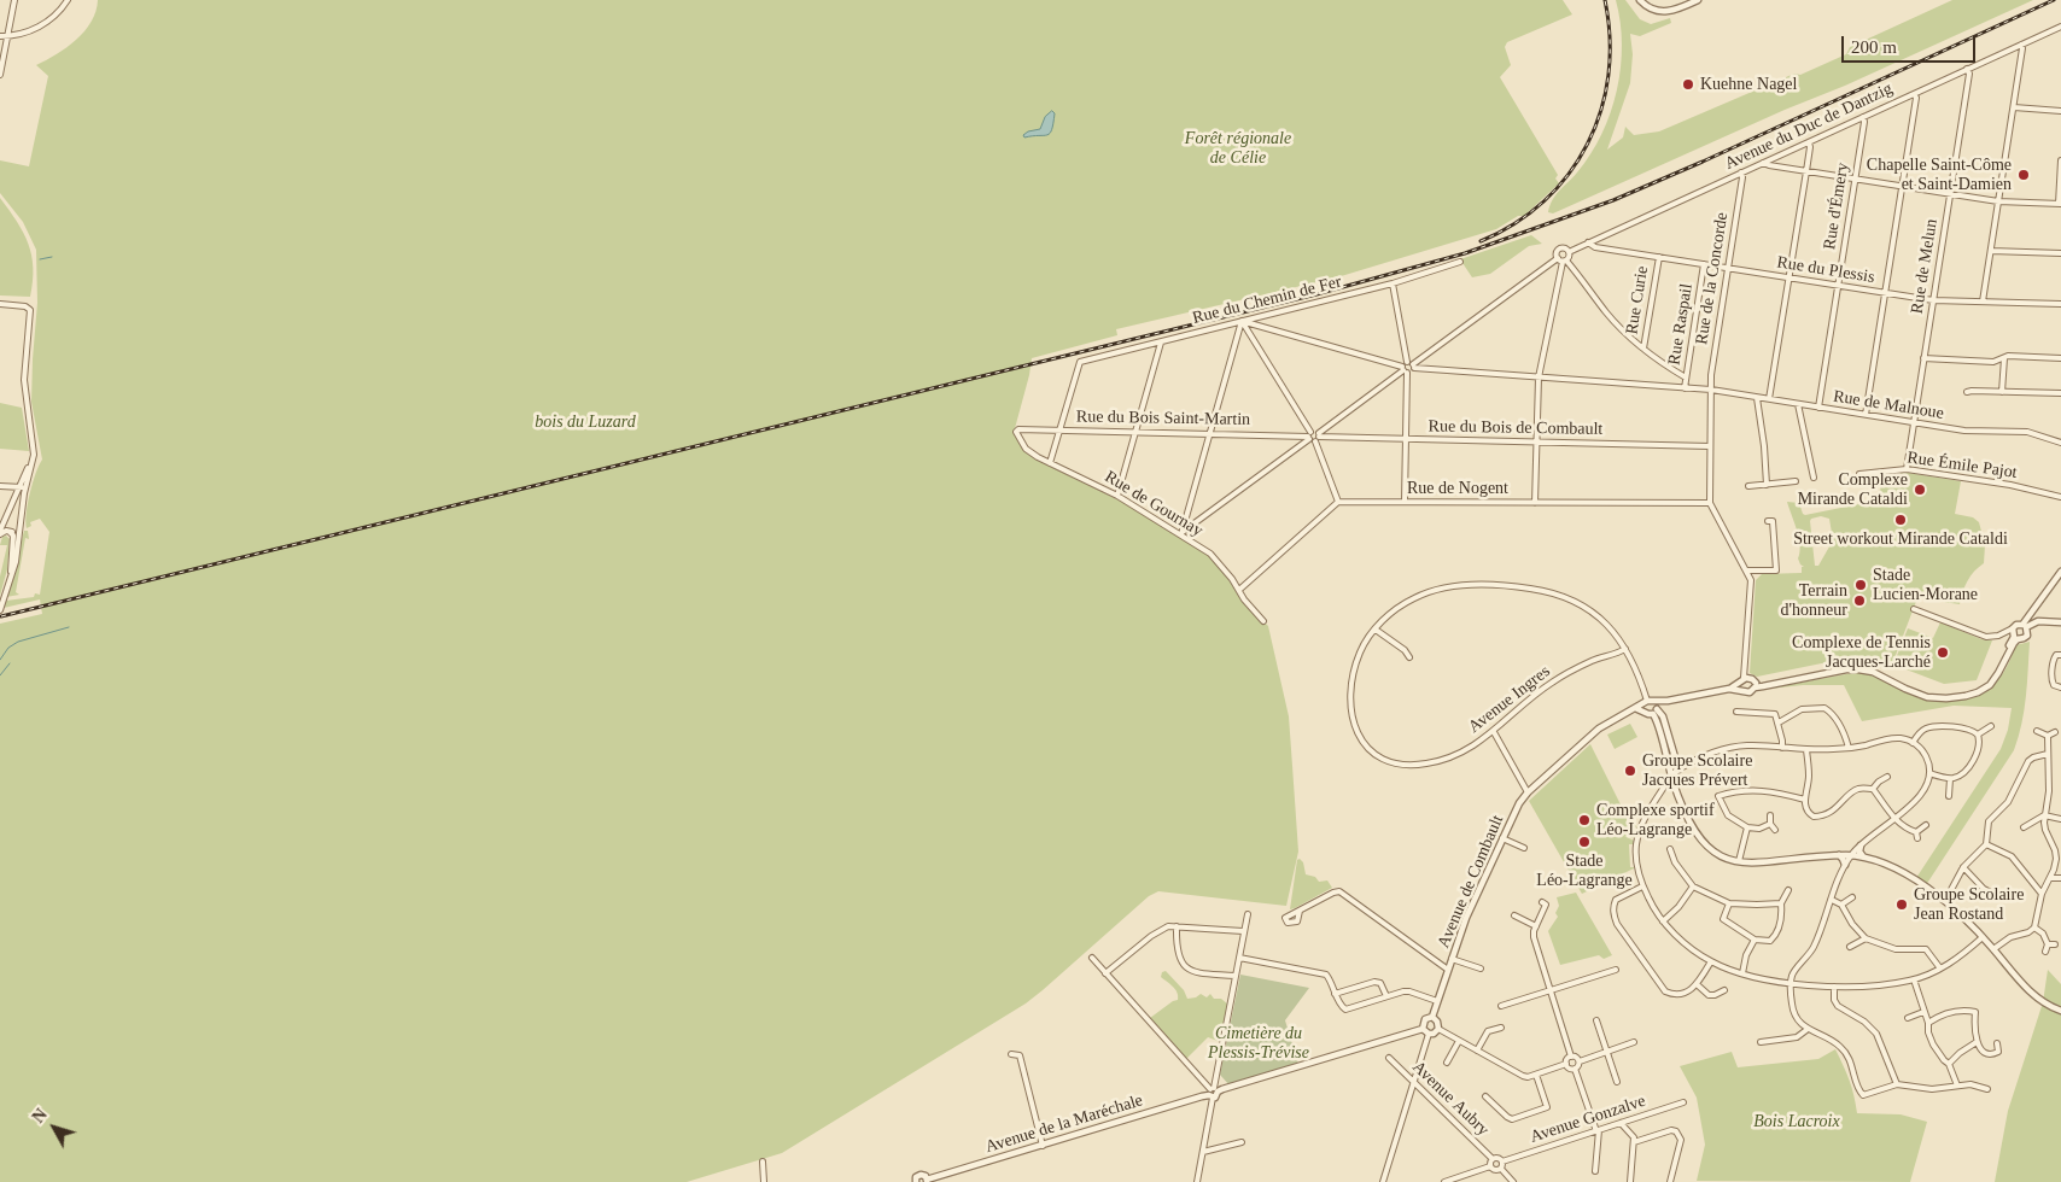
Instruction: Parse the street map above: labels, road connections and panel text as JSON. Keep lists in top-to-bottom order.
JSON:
{
  "streets": {
    "street": [
      "Avenue du Duc de Dantzig",
      "Rue d'Émery",
      "Rue de Melun",
      "Rue du Plessis",
      "Rue de la Concorde",
      "Rue du Chemin de Fer",
      "Rue Curie",
      "Rue Raspail",
      "Rue de Malnoue",
      "Rue du Bois Saint-Martin",
      "Rue du Bois de Combault",
      "Rue Émile Pajot",
      "Rue de Nogent",
      "Rue de Gournay",
      "Avenue Ingres",
      "Avenue de Combault",
      "Avenue Aubry",
      "Avenue Gonzalve",
      "Avenue de la Maréchale"
    ]
  },
  "crossings": [
    ["Avenue du Duc de Dantzig", "Rue d'Émery"],
    ["Avenue du Duc de Dantzig", "Rue de Melun"],
    ["Avenue du Duc de Dantzig", "Rue du Plessis"],
    ["Avenue du Duc de Dantzig", "Rue de la Concorde"],
    ["Rue d'Émery", "Rue du Plessis"],
    ["Rue d'Émery", "Rue de Malnoue"],
    ["Rue de Melun", "Rue du Plessis"],
    ["Rue de Melun", "Rue de Malnoue"],
    ["Rue de Melun", "Rue Émile Pajot"],
    ["Rue du Plessis", "Rue de la Concorde"],
    ["Rue du Plessis", "Rue Curie"],
    ["Rue du Plessis", "Rue Raspail"],
    ["Rue de la Concorde", "Rue de Malnoue"],
    ["Rue de la Concorde", "Rue du Bois de Combault"],
    ["Rue de la Concorde", "Rue de Nogent"],
    ["Rue du Chemin de Fer", "Rue du Bois Saint-Martin"],
    ["Rue du Bois Saint-Martin", "Rue du Bois de Combault"],
    ["Rue du Bois Saint-Martin", "Rue de Gournay"],
    ["Avenue Ingres", "Avenue de Combault"],
    ["Avenue de Combault", "Avenue de la Maréchale"],
    ["Avenue Aubry", "Avenue Gonzalve"]
  ],
  "parks": [
    "Forêt régionale de Célie",
    "bois du Luzard",
    "Cimetière du Plessis-Trévise",
    "Bois Lacroix"
  ],
  "places": [
    "Kuehne Nagel",
    "Chapelle Saint-Côme et Saint-Damien",
    "Complexe Mirande Cataldi",
    "Street workout Mirande Cataldi",
    "Stade Lucien-Morane",
    "Terrain d'honneur",
    "Complexe de Tennis Jacques-Larché",
    "Groupe Scolaire Jacques Prévert",
    "Complexe sportif Léo-Lagrange",
    "Stade Léo-Lagrange",
    "Groupe Scolaire Jean Rostand"
  ],
  "scale_bar": "200 m",
  "north": "top left"
}
